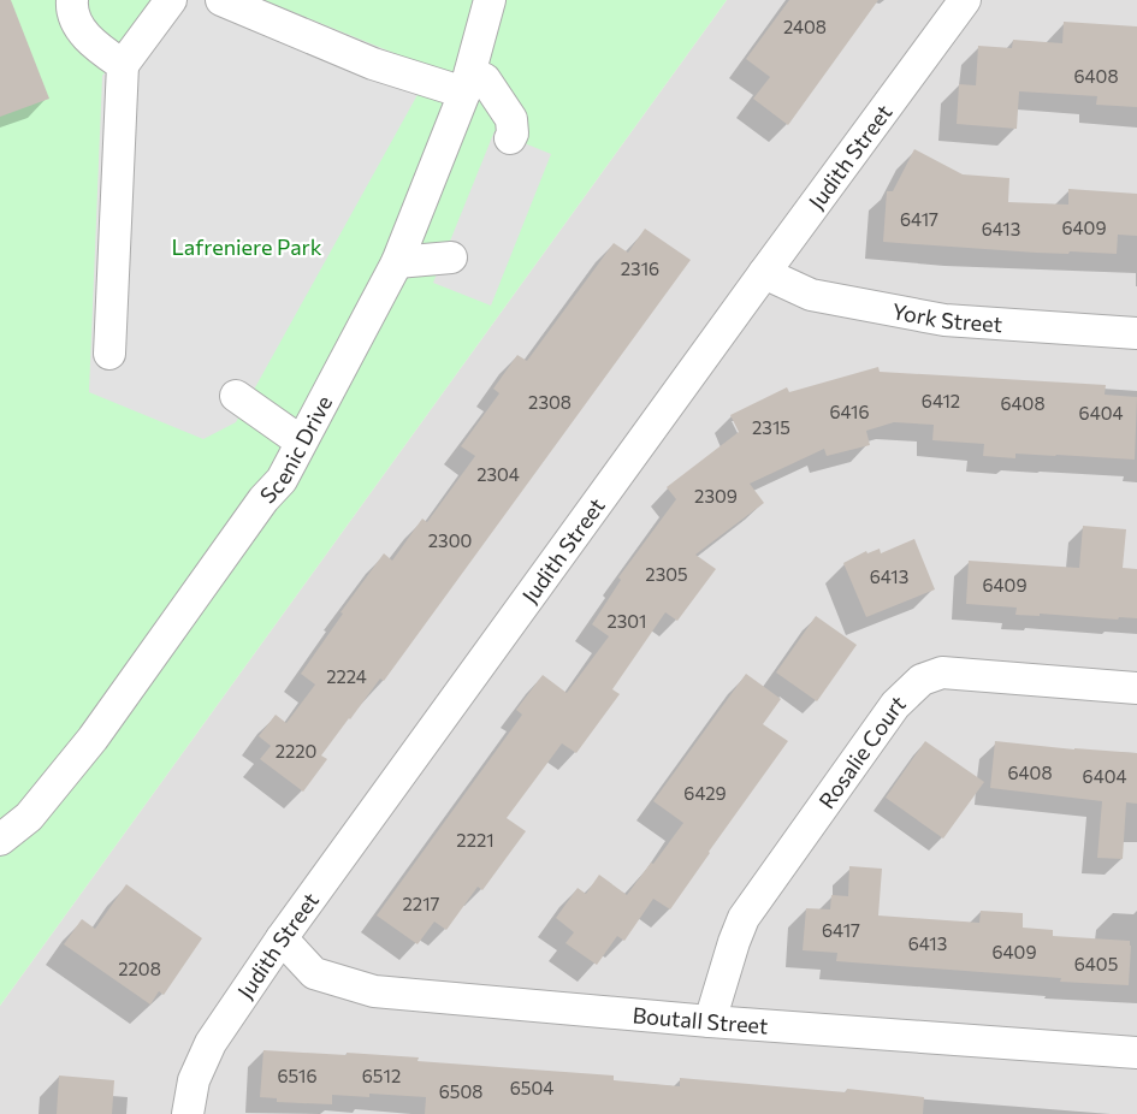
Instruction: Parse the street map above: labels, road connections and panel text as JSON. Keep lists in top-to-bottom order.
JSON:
{
  "streets": {
    "street": [
      "Judith Street",
      "York Street",
      "Scenic Drive",
      "Rosalie Court",
      "Boutall Street"
    ]
  },
  "crossings": [
    ["Judith Street", "York Street"],
    ["Judith Street", "Boutall Street"],
    ["Rosalie Court", "Boutall Street"]
  ],
  "parks": ["Lafreniere Park"],
  "house_numbers": [
    "2408",
    "6408",
    "6417",
    "6409",
    "6413",
    "2316",
    "6412",
    "2308",
    "6408",
    "6416",
    "6404",
    "2315",
    "2304",
    "2309",
    "2300",
    "2305",
    "6413",
    "6409",
    "2301",
    "2224",
    "2220",
    "6408",
    "6404",
    "6429",
    "2221",
    "2217",
    "6417",
    "6413",
    "6409",
    "6405",
    "2208",
    "6516",
    "6512",
    "6504",
    "6508"
  ]
}
